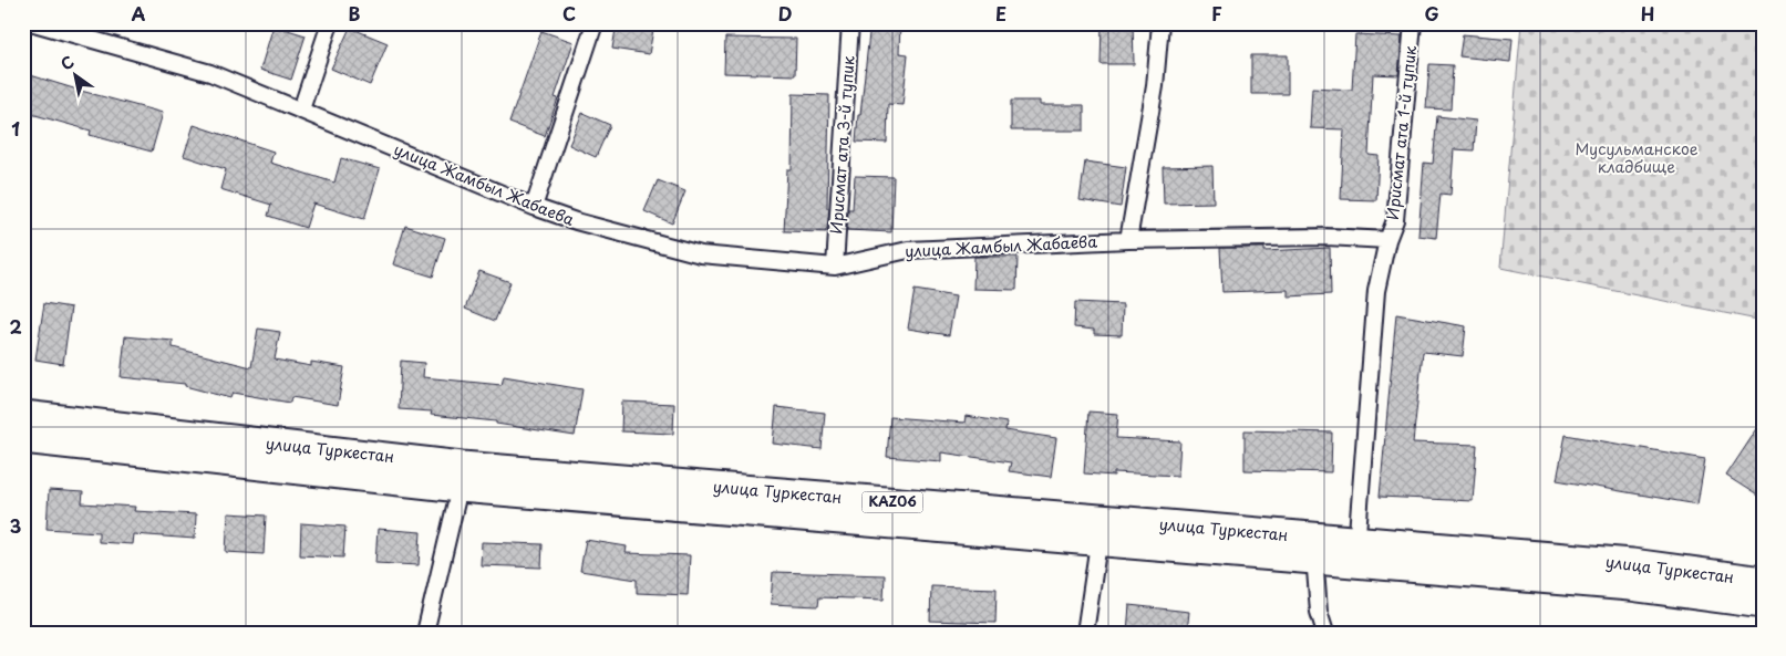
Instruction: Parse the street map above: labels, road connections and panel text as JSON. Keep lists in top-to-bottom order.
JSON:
{
  "streets": {
    "highway": ["улица Туркестан", "KАZ06"],
    "street": ["Ирисмат ата 1-й тупик", "Ирисмат ата 3-й тупик", "улица Жамбыл Жабаева"]
  },
  "crossings": [
    ["Ирисмат ата 1-й тупик", "улица Жамбыл Жабаева"],
    ["Ирисмат ата 3-й тупик", "улица Жамбыл Жабаева"]
  ],
  "parks": ["Мусульманское кладбище"],
  "north": "top left",
  "grid": {
    "columns": [
      "A",
      "B",
      "C",
      "D",
      "E",
      "F",
      "G",
      "H"
    ],
    "rows": ["1", "2", "3"]
  }
}
